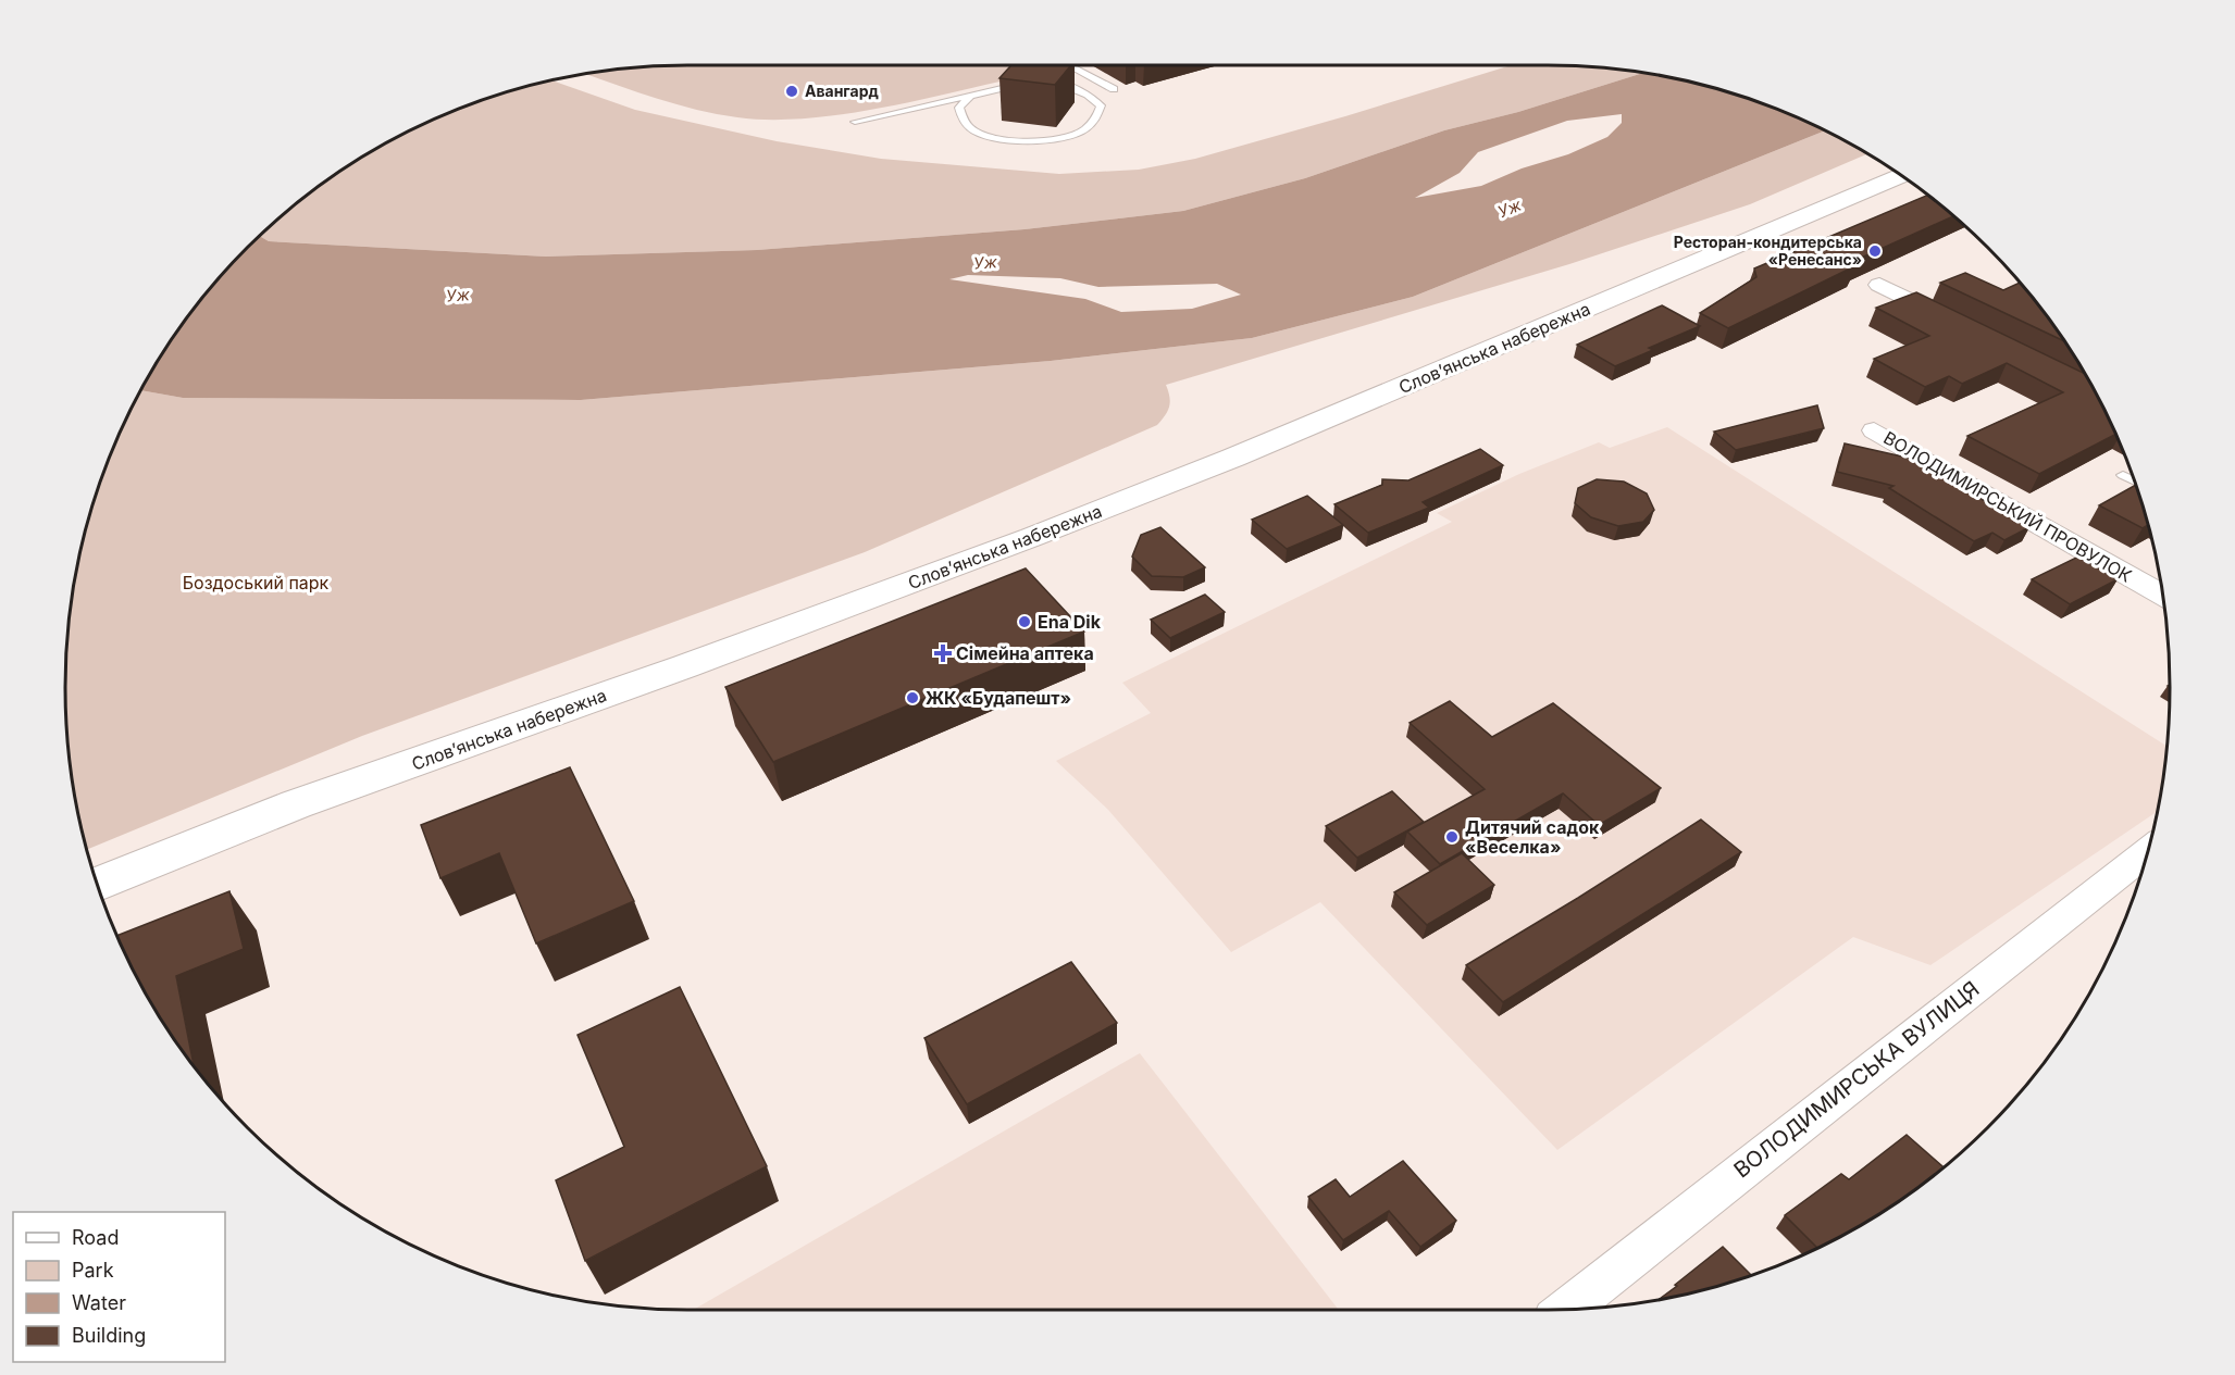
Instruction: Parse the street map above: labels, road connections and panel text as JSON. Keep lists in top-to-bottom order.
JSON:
{
  "streets": {
    "street": ["Словʼянська набережна", "ВОЛОДИМИРСЬКИЙ ПРОВУЛОК", "ВОЛОДИМИРСЬКА ВУЛИЦЯ"]
  },
  "water": ["Уж"],
  "parks": ["Боздоський парк"],
  "places": {
    "other": [
      "Авангард",
      "Ресторан-кондитерська «Ренесанс»",
      "Ena Dik",
      "ЖК «Будапешт»",
      "Дитячий садок «Веселка»"
    ],
    "health": ["Сімейна аптека"]
  },
  "legend": [
    "Road",
    "Park",
    "Water",
    "Building"
  ]
}
